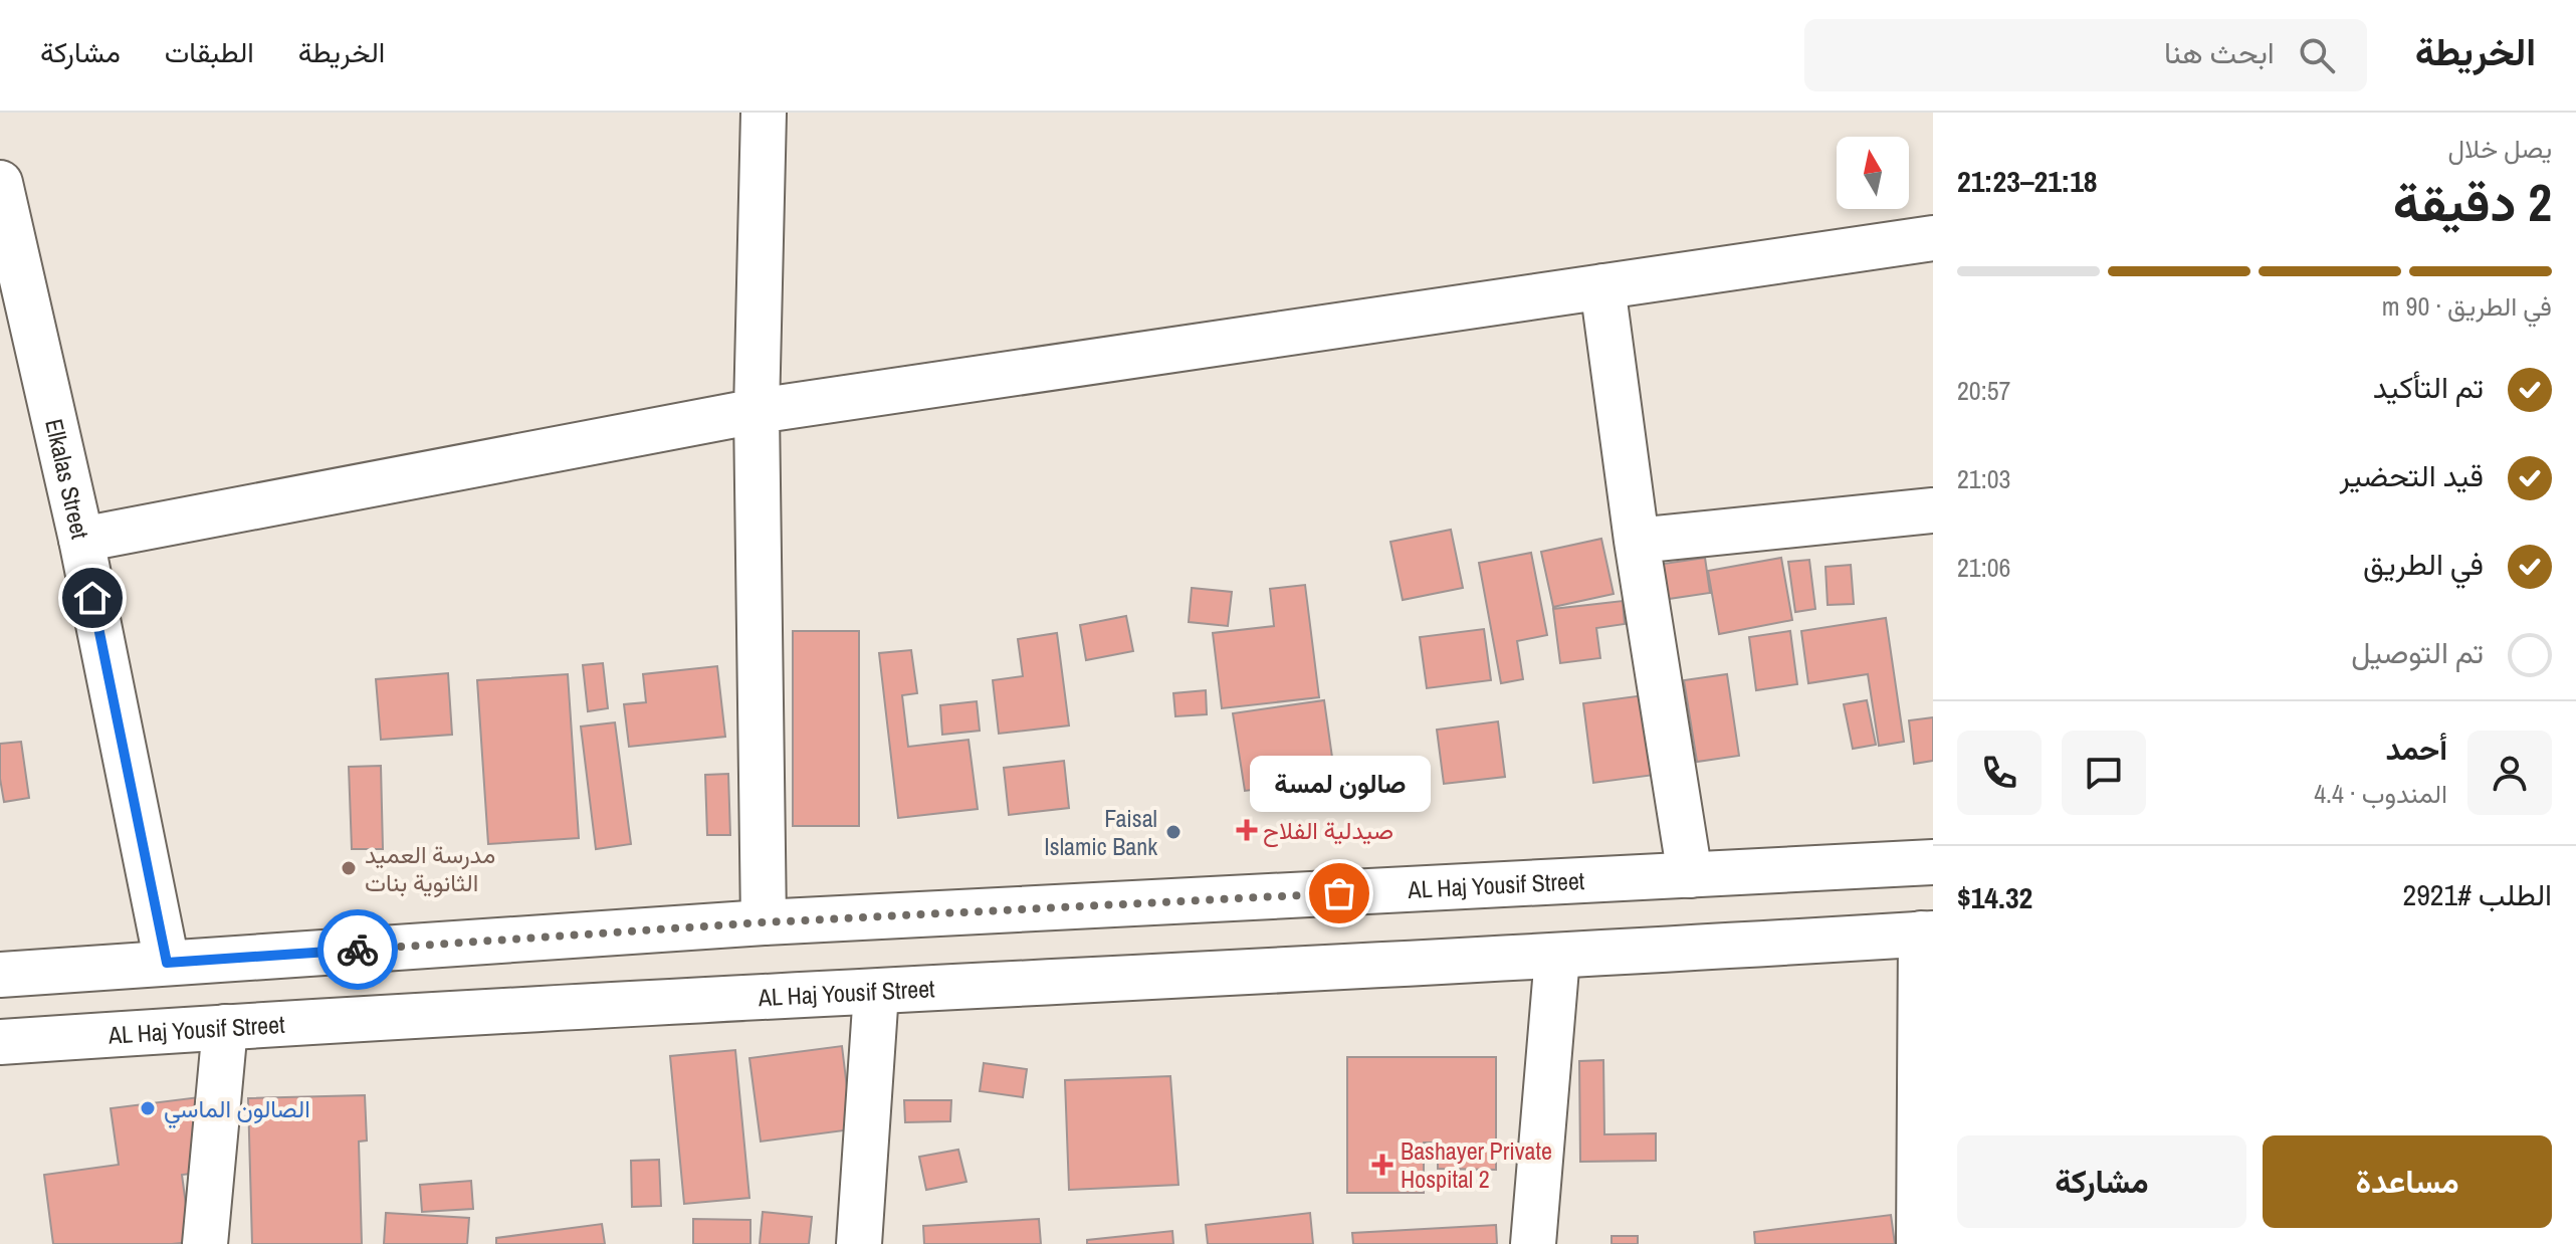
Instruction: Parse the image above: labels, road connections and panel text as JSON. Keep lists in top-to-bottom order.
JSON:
{
  "streets": {
    "street": ["Elkalas Street", "AL Haj Yousif Street"]
  },
  "crossings": [
    ["Elkalas Street", "AL Haj Yousif Street"]
  ],
  "places": {
    "health": ["صيدلية الفلاح", "Bashayer Private Hospital 2"],
    "other": [
      "Faisal Islamic Bank",
      "مدرسة العميد الثانوية بنات",
      "صالون لمسة",
      "الصالون الماسي"
    ]
  },
  "north": "top",
  "page": {
    "header": "الخريطة",
    "search": "ابحث هنا",
    "nav": ["الخريطة", "الطبقات", "مشاركة"],
    "heading": ["2 دقيقة", "يصل خلال", "21:18–21:23"],
    "panel": [
      "أحمد",
      "المندوب · 4.4",
      "الطلب #2921",
      "$14.32"
    ],
    "bar": "في الطريق · 90 m",
    "list": [
      ["تم التأكيد", "20:57"],
      ["قيد التحضير", "21:03"],
      ["في الطريق", "21:06"],
      "تم التوصيل"
    ],
    "bubble": "صالون لمسة",
    "buttons": ["مساعدة", "مشاركة"]
  }
}
